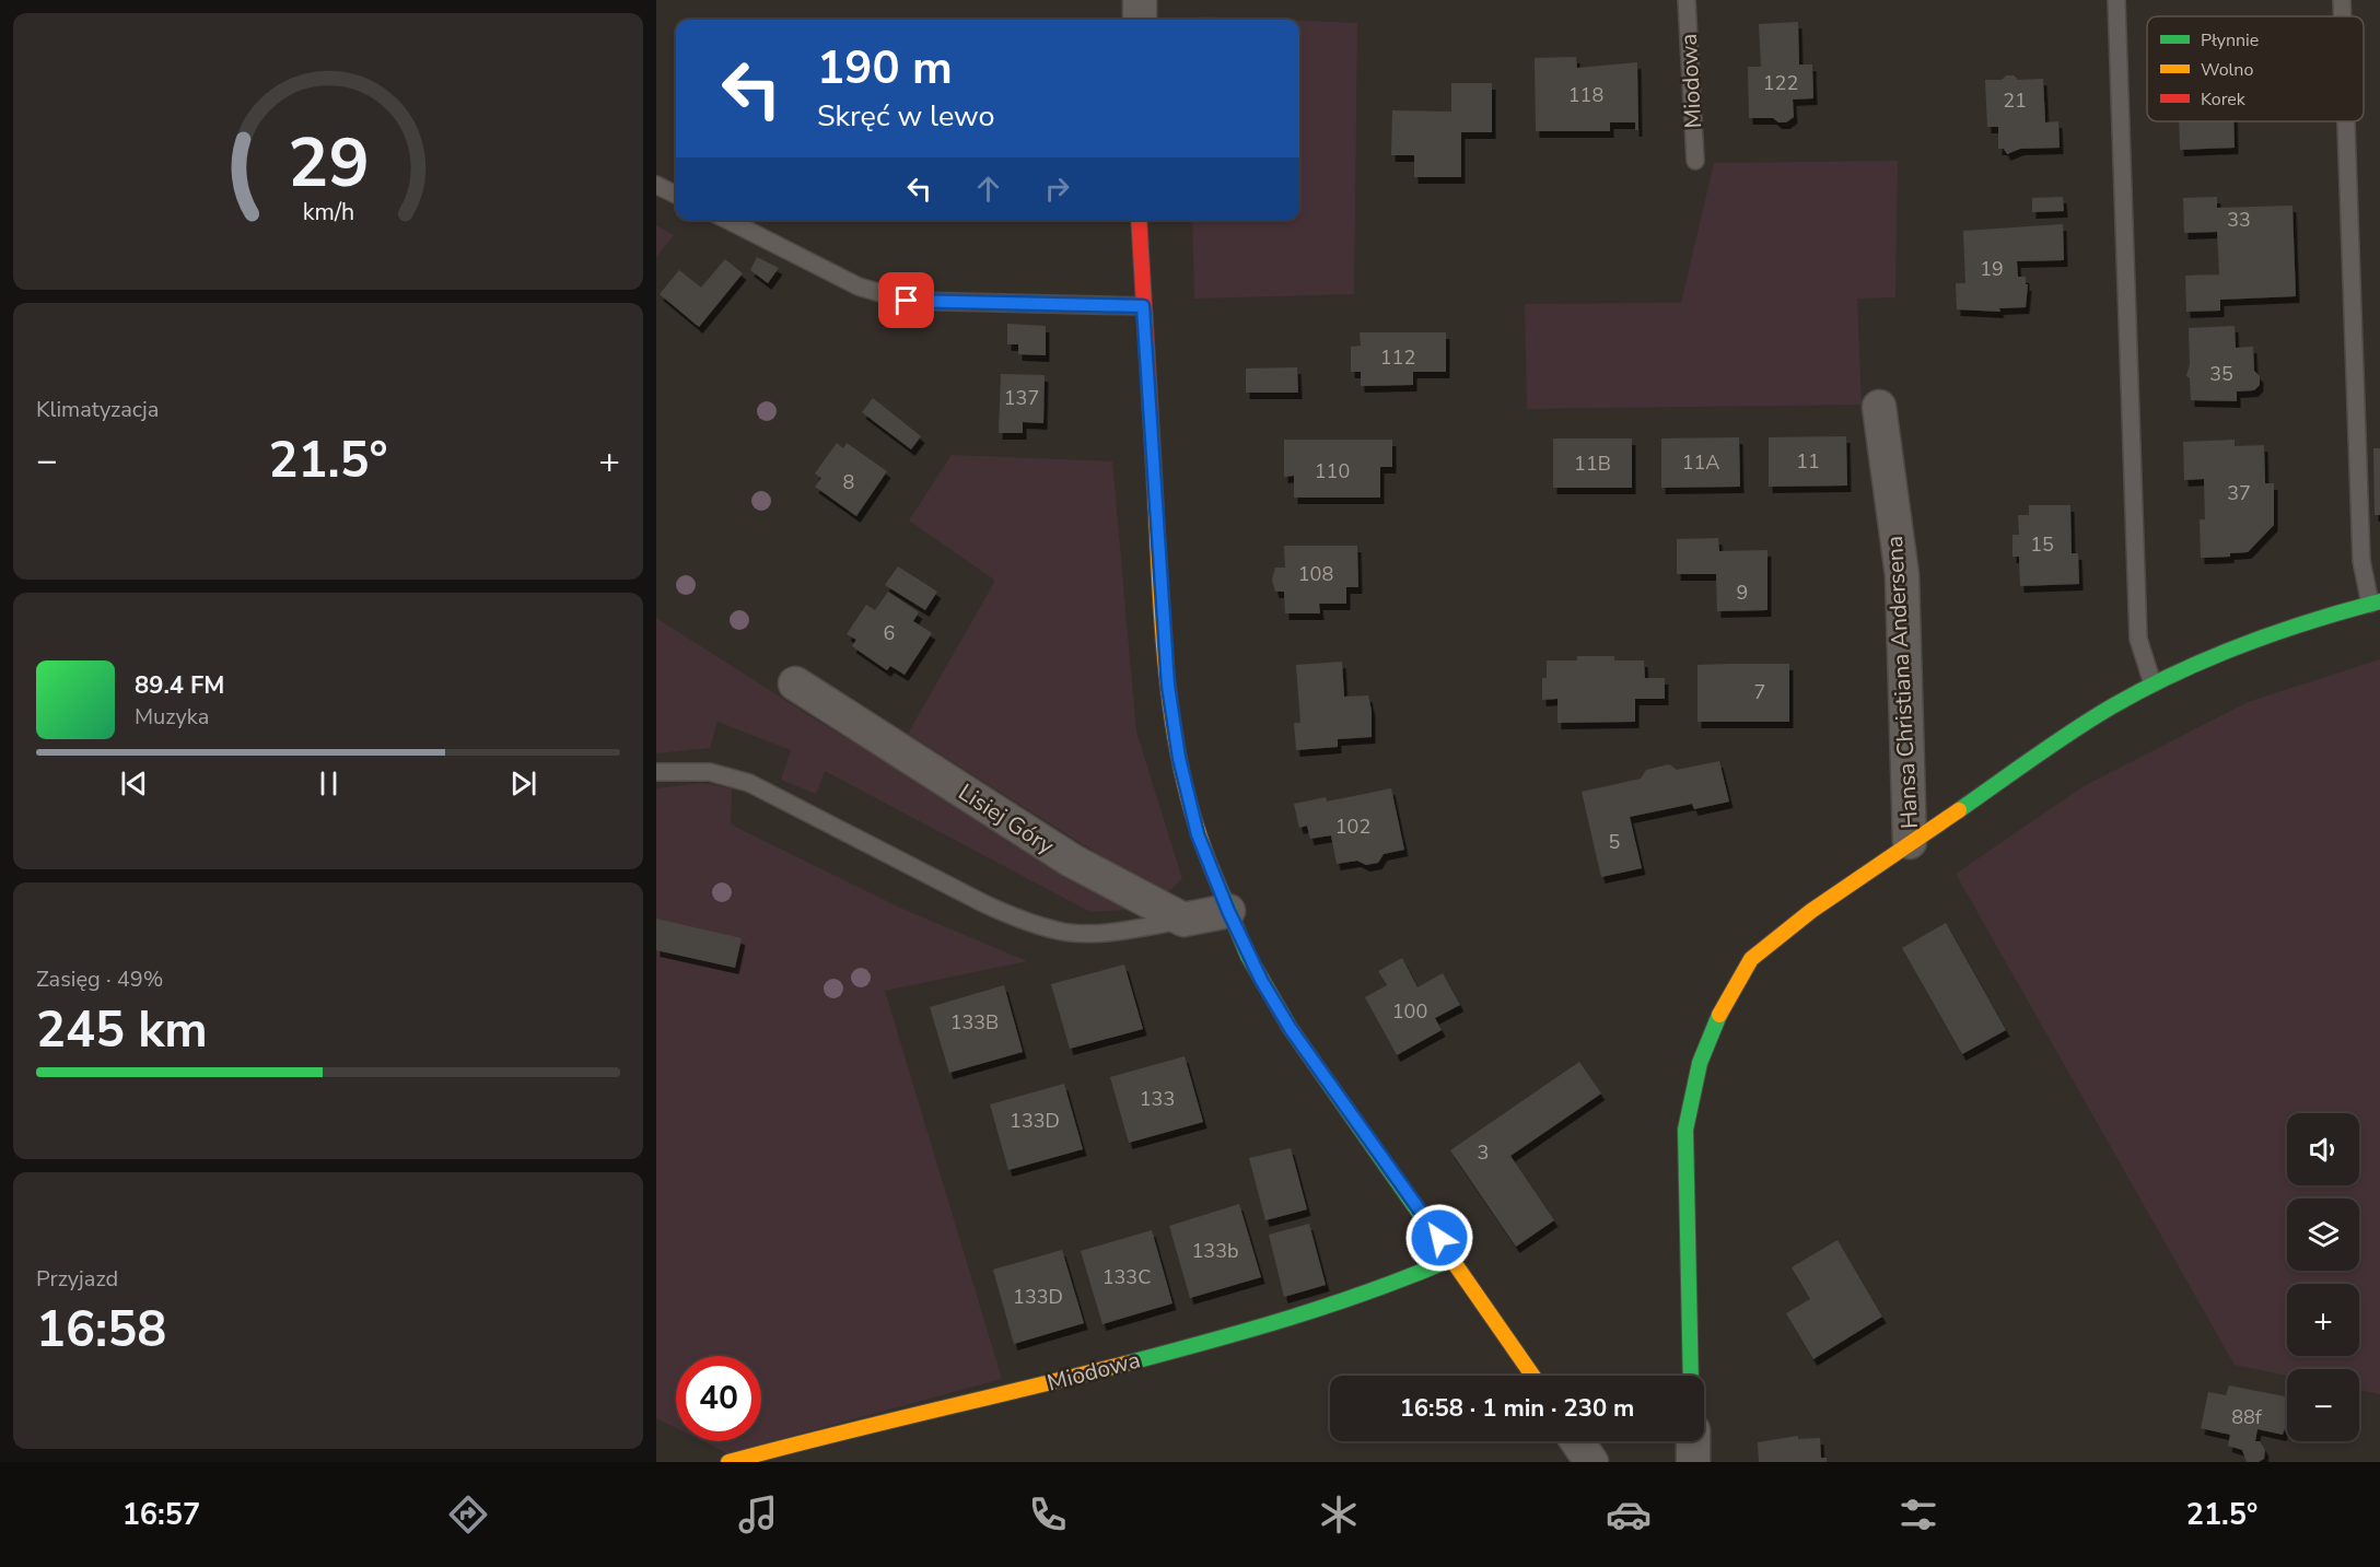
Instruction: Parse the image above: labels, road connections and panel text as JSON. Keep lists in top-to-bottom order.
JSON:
{
  "streets": {
    "street": ["Miodowa", "Hansa Christiana Andersena", "Lisiej Góry"]
  },
  "house_numbers": [
    "122",
    "118",
    "21",
    "33",
    "19",
    "112",
    "35",
    "137",
    "11",
    "11A",
    "11B",
    "110",
    "8",
    "37",
    "15",
    "108",
    "9",
    "6",
    "7",
    "102",
    "5",
    "100",
    "133B",
    "133",
    "133D",
    "3",
    "133b",
    "133C",
    "133D",
    "88f"
  ],
  "legend": ["Płynnie", "Wolno", "Korek"],
  "page": {
    "turn": ["190 m", "Skręć w lewo"],
    "tile": [
      "Klimatyzacja",
      ["Zasięg · 49%", "245 km"],
      ["Przyjazd", "16:58"]
    ],
    "heat": ["−", "21.5°", "+"],
    "song": ["89.4 FM", "Muzyka"],
    "map_buttons": ["+", "−"],
    "limit": "40",
    "trip": "16:58 · 1 min · 230 m",
    "tabs": ["16:57", "21.5°"],
    "gauge": ["29", "km/h"]
  }
}
